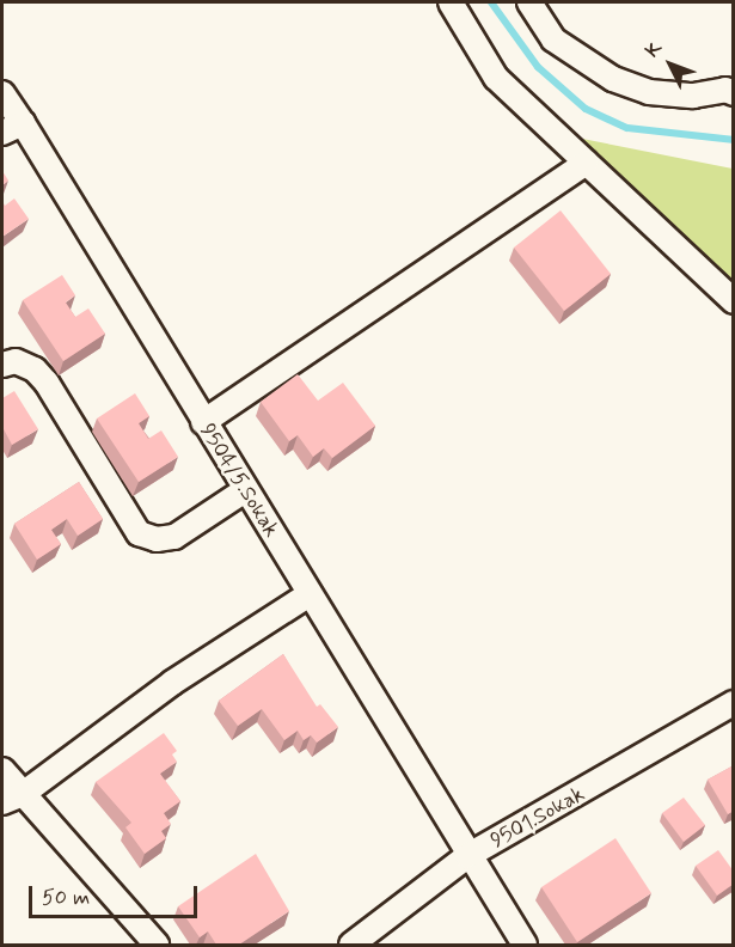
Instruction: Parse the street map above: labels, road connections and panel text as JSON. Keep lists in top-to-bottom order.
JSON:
{
  "streets": {
    "street": ["9504/5.Sokak", "9501.Sokak"]
  },
  "crossings": [
    ["9504/5.Sokak", "9501.Sokak"]
  ],
  "scale_bar": "50 m",
  "north": "top left"
}
